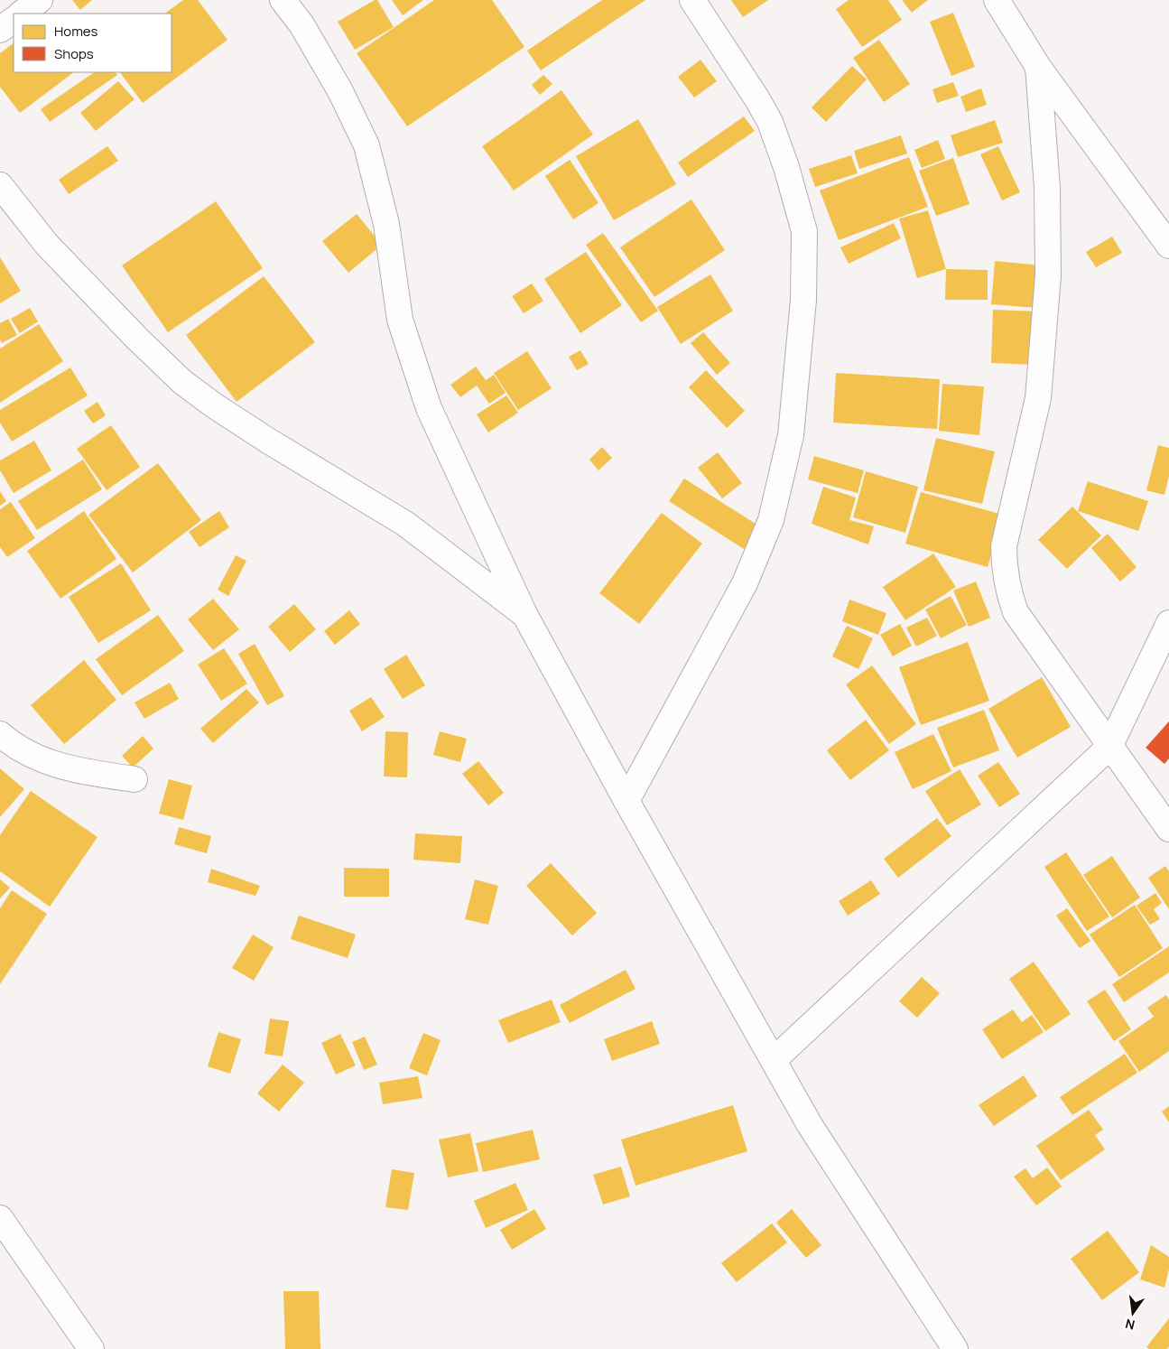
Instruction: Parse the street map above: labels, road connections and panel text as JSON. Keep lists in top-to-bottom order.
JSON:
{
  "legend": ["Homes", "Shops"],
  "north": "bottom"
}
